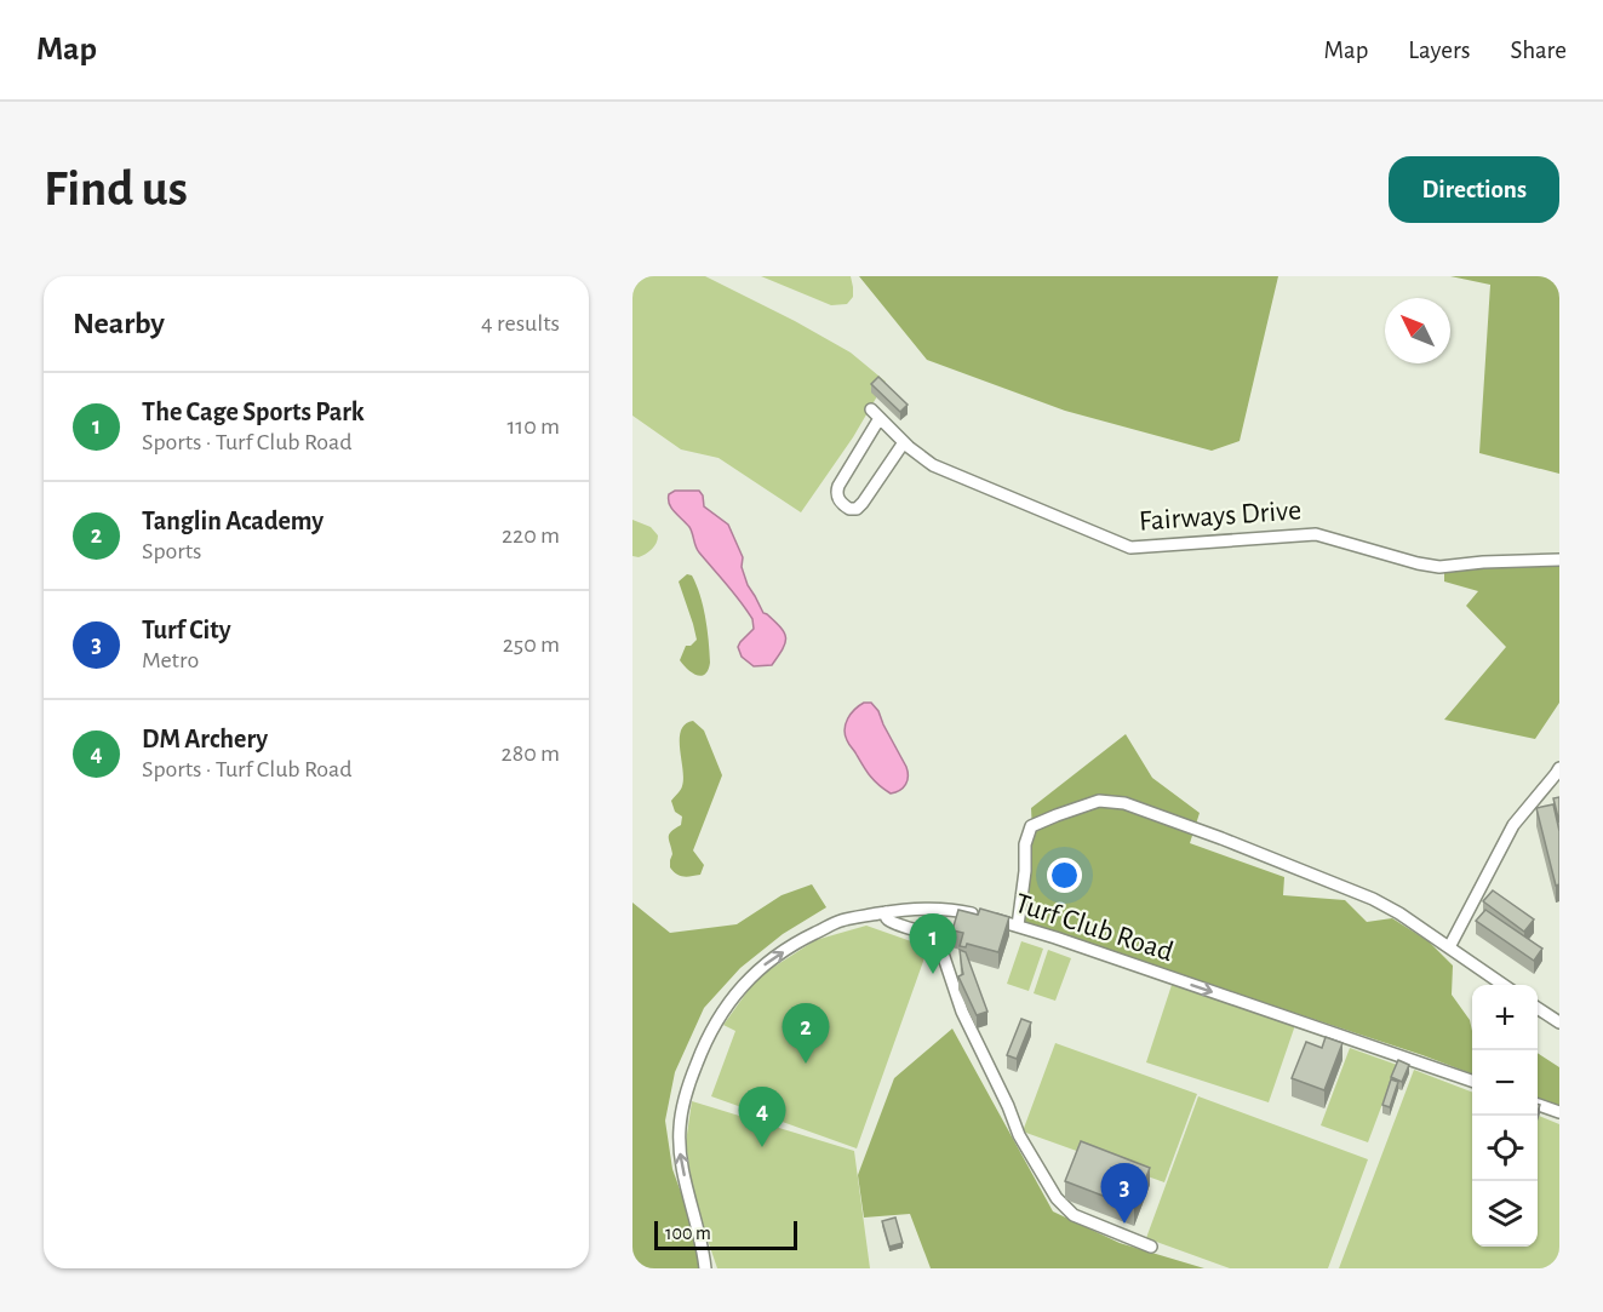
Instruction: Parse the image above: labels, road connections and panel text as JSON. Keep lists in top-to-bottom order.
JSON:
{
  "streets": {
    "street": ["Fairways Drive", "Turf Club Road"]
  },
  "scale_bar": "100 m",
  "north": "top left",
  "page": {
    "header": "Map",
    "nav": ["Map", "Layers", "Share"],
    "buttons": "Directions",
    "title": "Find us",
    "heading": ["Nearby", "4 results"],
    "list": [
      {
        "mark": "1",
        "name": "The Cage Sports Park",
        "note": "Sports · Turf Club Road",
        "value": "110 m"
      },
      {
        "mark": "2",
        "name": "Tanglin Academy",
        "note": "Sports",
        "value": "220 m"
      },
      {
        "mark": "3",
        "name": "Turf City",
        "note": "Metro",
        "value": "250 m"
      },
      {
        "mark": "4",
        "name": "DM Archery",
        "note": "Sports · Turf Club Road",
        "value": "280 m"
      }
    ],
    "pins": [
      "1",
      "2",
      "4",
      "3"
    ],
    "map_buttons": ["+", "−"],
    "scale": "100 m"
  }
}
